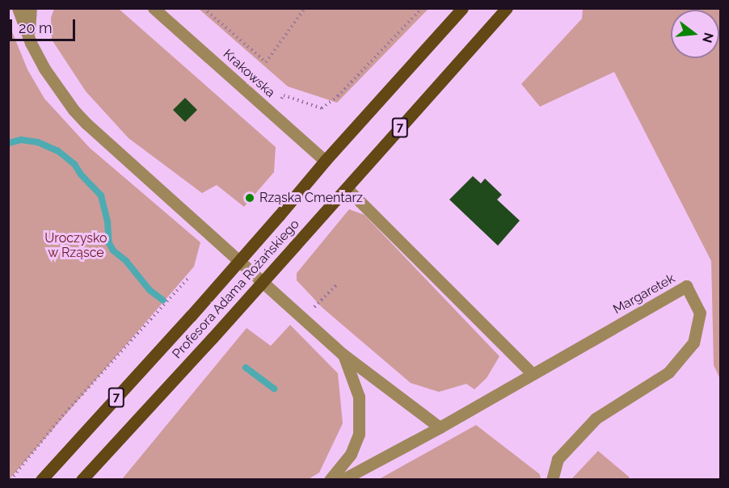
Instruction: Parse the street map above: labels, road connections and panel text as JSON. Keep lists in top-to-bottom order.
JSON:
{
  "streets": {
    "main road": ["7", "Profesora Adama Rożańskiego"],
    "street": ["Krakowska", "Margaretek"]
  },
  "crossings": [
    ["Krakowska", "Profesora Adama Rożańskiego"]
  ],
  "parks": ["Uroczysko w Rząsce"],
  "places": ["Rząska Cmentarz"],
  "scale_bar": "20 m",
  "north": "right"
}
